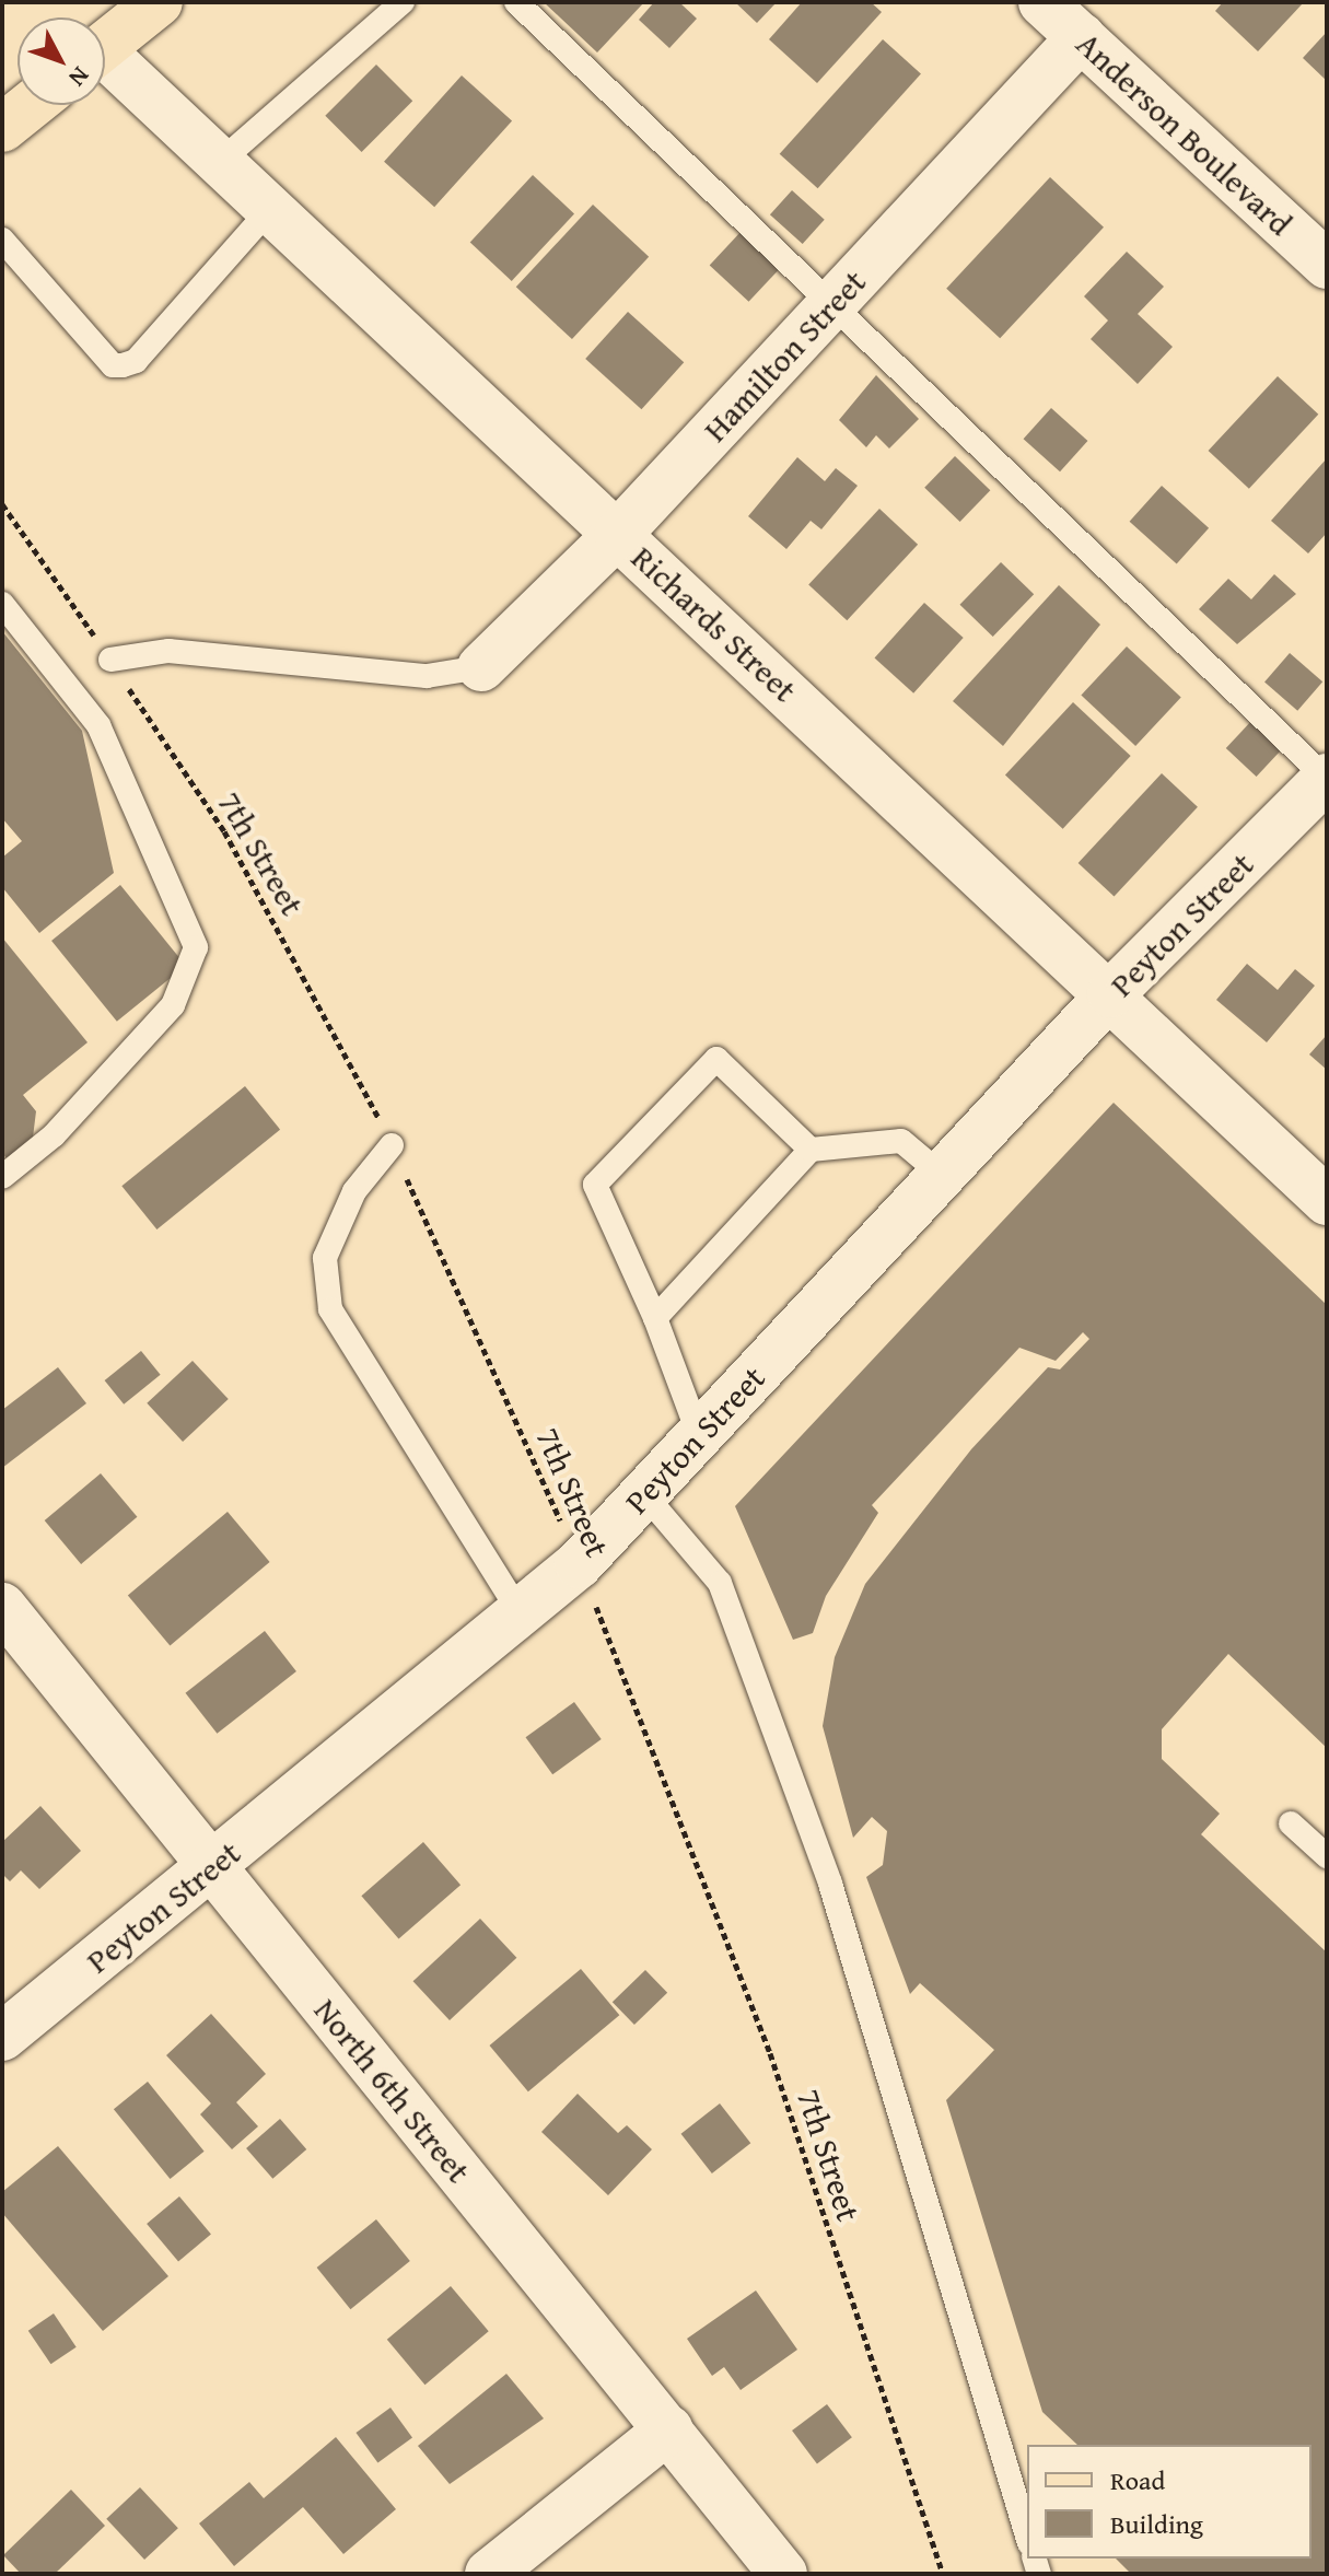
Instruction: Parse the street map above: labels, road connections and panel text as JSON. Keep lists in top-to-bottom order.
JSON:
{
  "streets": {
    "street": [
      "Anderson Boulevard",
      "Hamilton Street",
      "Richards Street",
      "Peyton Street",
      "North 6th Street"
    ],
    "path": ["7th Street"]
  },
  "crossings": [
    ["Anderson Boulevard", "Hamilton Street"],
    ["Hamilton Street", "Richards Street"],
    ["Richards Street", "Peyton Street"],
    ["7th Street", "Peyton Street"],
    ["Peyton Street", "North 6th Street"]
  ],
  "legend": ["Road", "Building"],
  "north": "bottom right"
}
